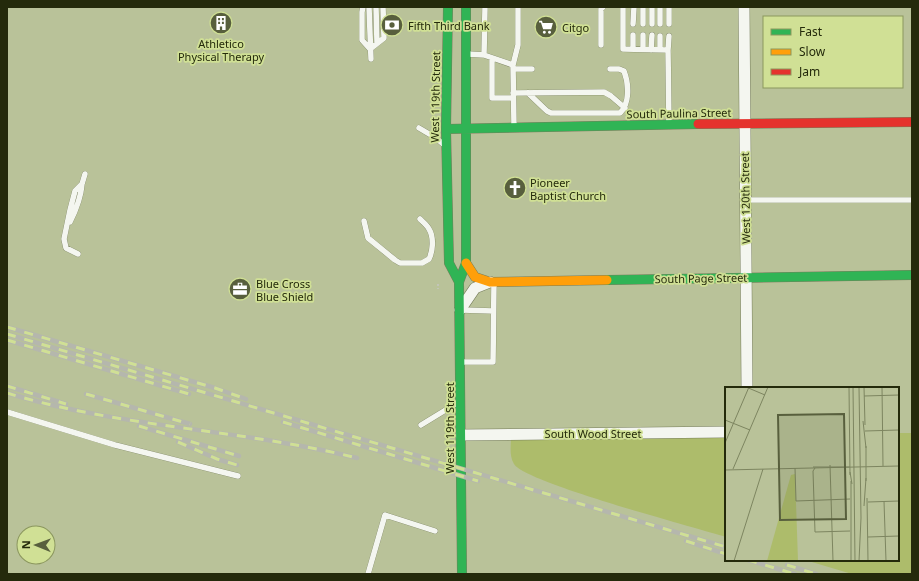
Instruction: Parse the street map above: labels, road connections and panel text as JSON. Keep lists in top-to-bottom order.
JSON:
{
  "streets": {
    "street": [
      "West 119th Street",
      "South Paulina Street",
      "West 120th Street",
      "South Page Street",
      "South Wood Street"
    ]
  },
  "crossings": [
    ["West 119th Street", "South Paulina Street"],
    ["West 119th Street", "South Page Street"],
    ["West 119th Street", "South Wood Street"],
    ["South Paulina Street", "West 120th Street"],
    ["West 120th Street", "South Page Street"]
  ],
  "places": {
    "building": ["Athletico Physical Therapy"],
    "bank": ["Fifth Third Bank"],
    "supermarket": ["Citgo"],
    "church": ["Pioneer Baptist Church"],
    "office": ["Blue Cross Blue Shield"]
  },
  "legend": ["Fast", "Slow", "Jam"],
  "north": "left"
}
